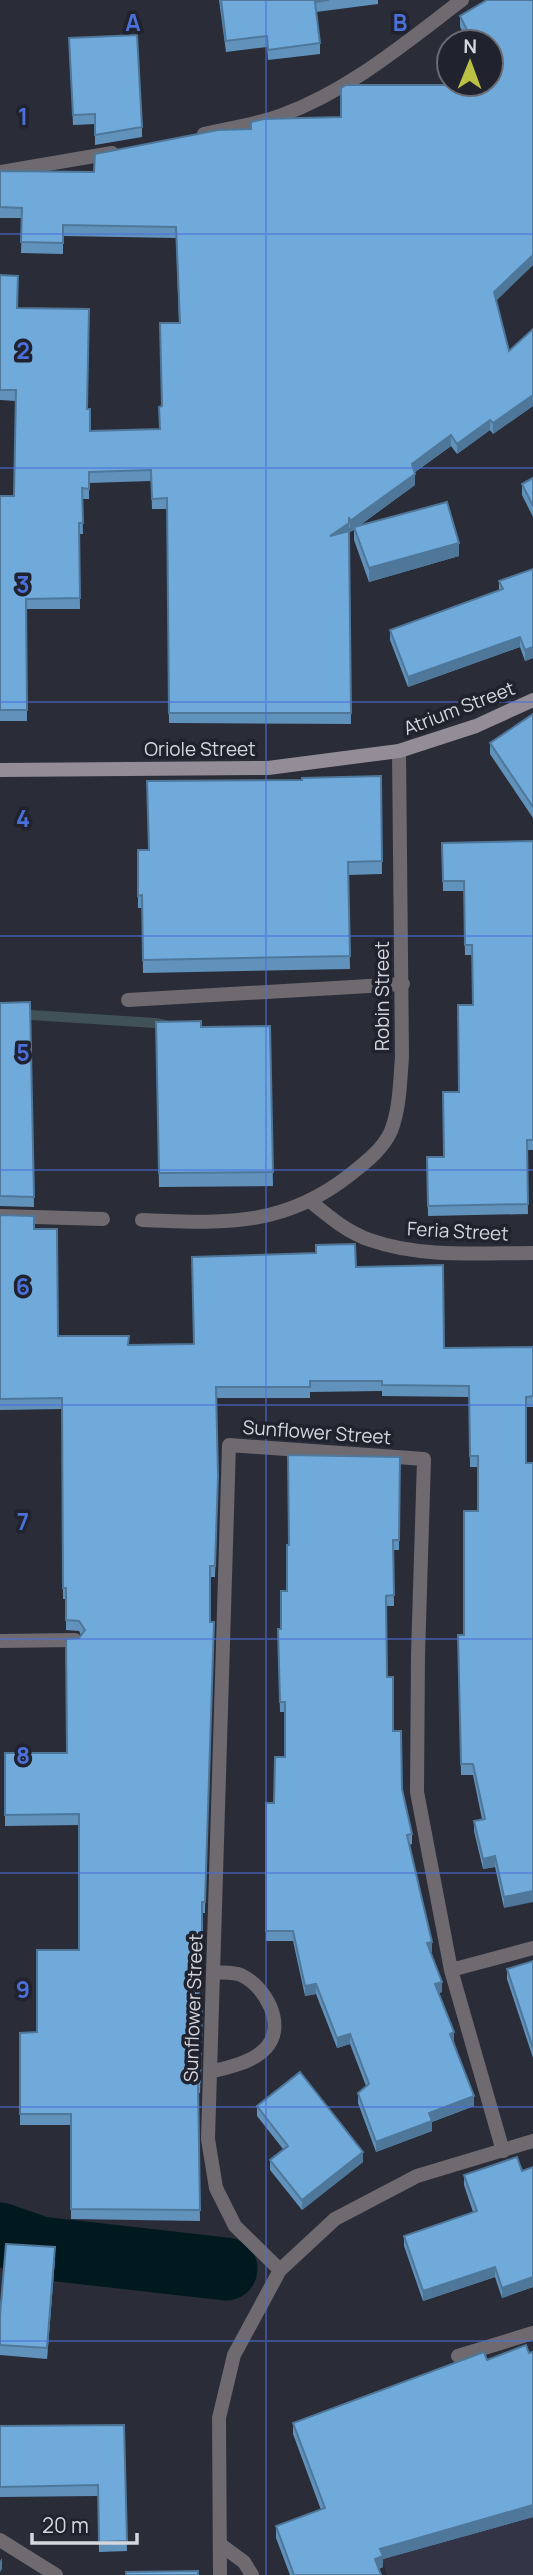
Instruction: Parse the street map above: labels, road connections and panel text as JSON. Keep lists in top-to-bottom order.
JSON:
{
  "streets": {
    "street": [
      "Atrium Street",
      "Oriole Street",
      "Robin Street",
      "Feria Street",
      "Sunflower Street"
    ]
  },
  "crossings": [
    ["Atrium Street", "Oriole Street"],
    ["Atrium Street", "Robin Street"],
    ["Oriole Street", "Robin Street"],
    ["Robin Street", "Feria Street"]
  ],
  "scale_bar": "20 m",
  "north": "top",
  "grid": {
    "columns": ["A", "B"],
    "rows": [
      "1",
      "2",
      "3",
      "4",
      "5",
      "6",
      "7",
      "8",
      "9"
    ]
  }
}
